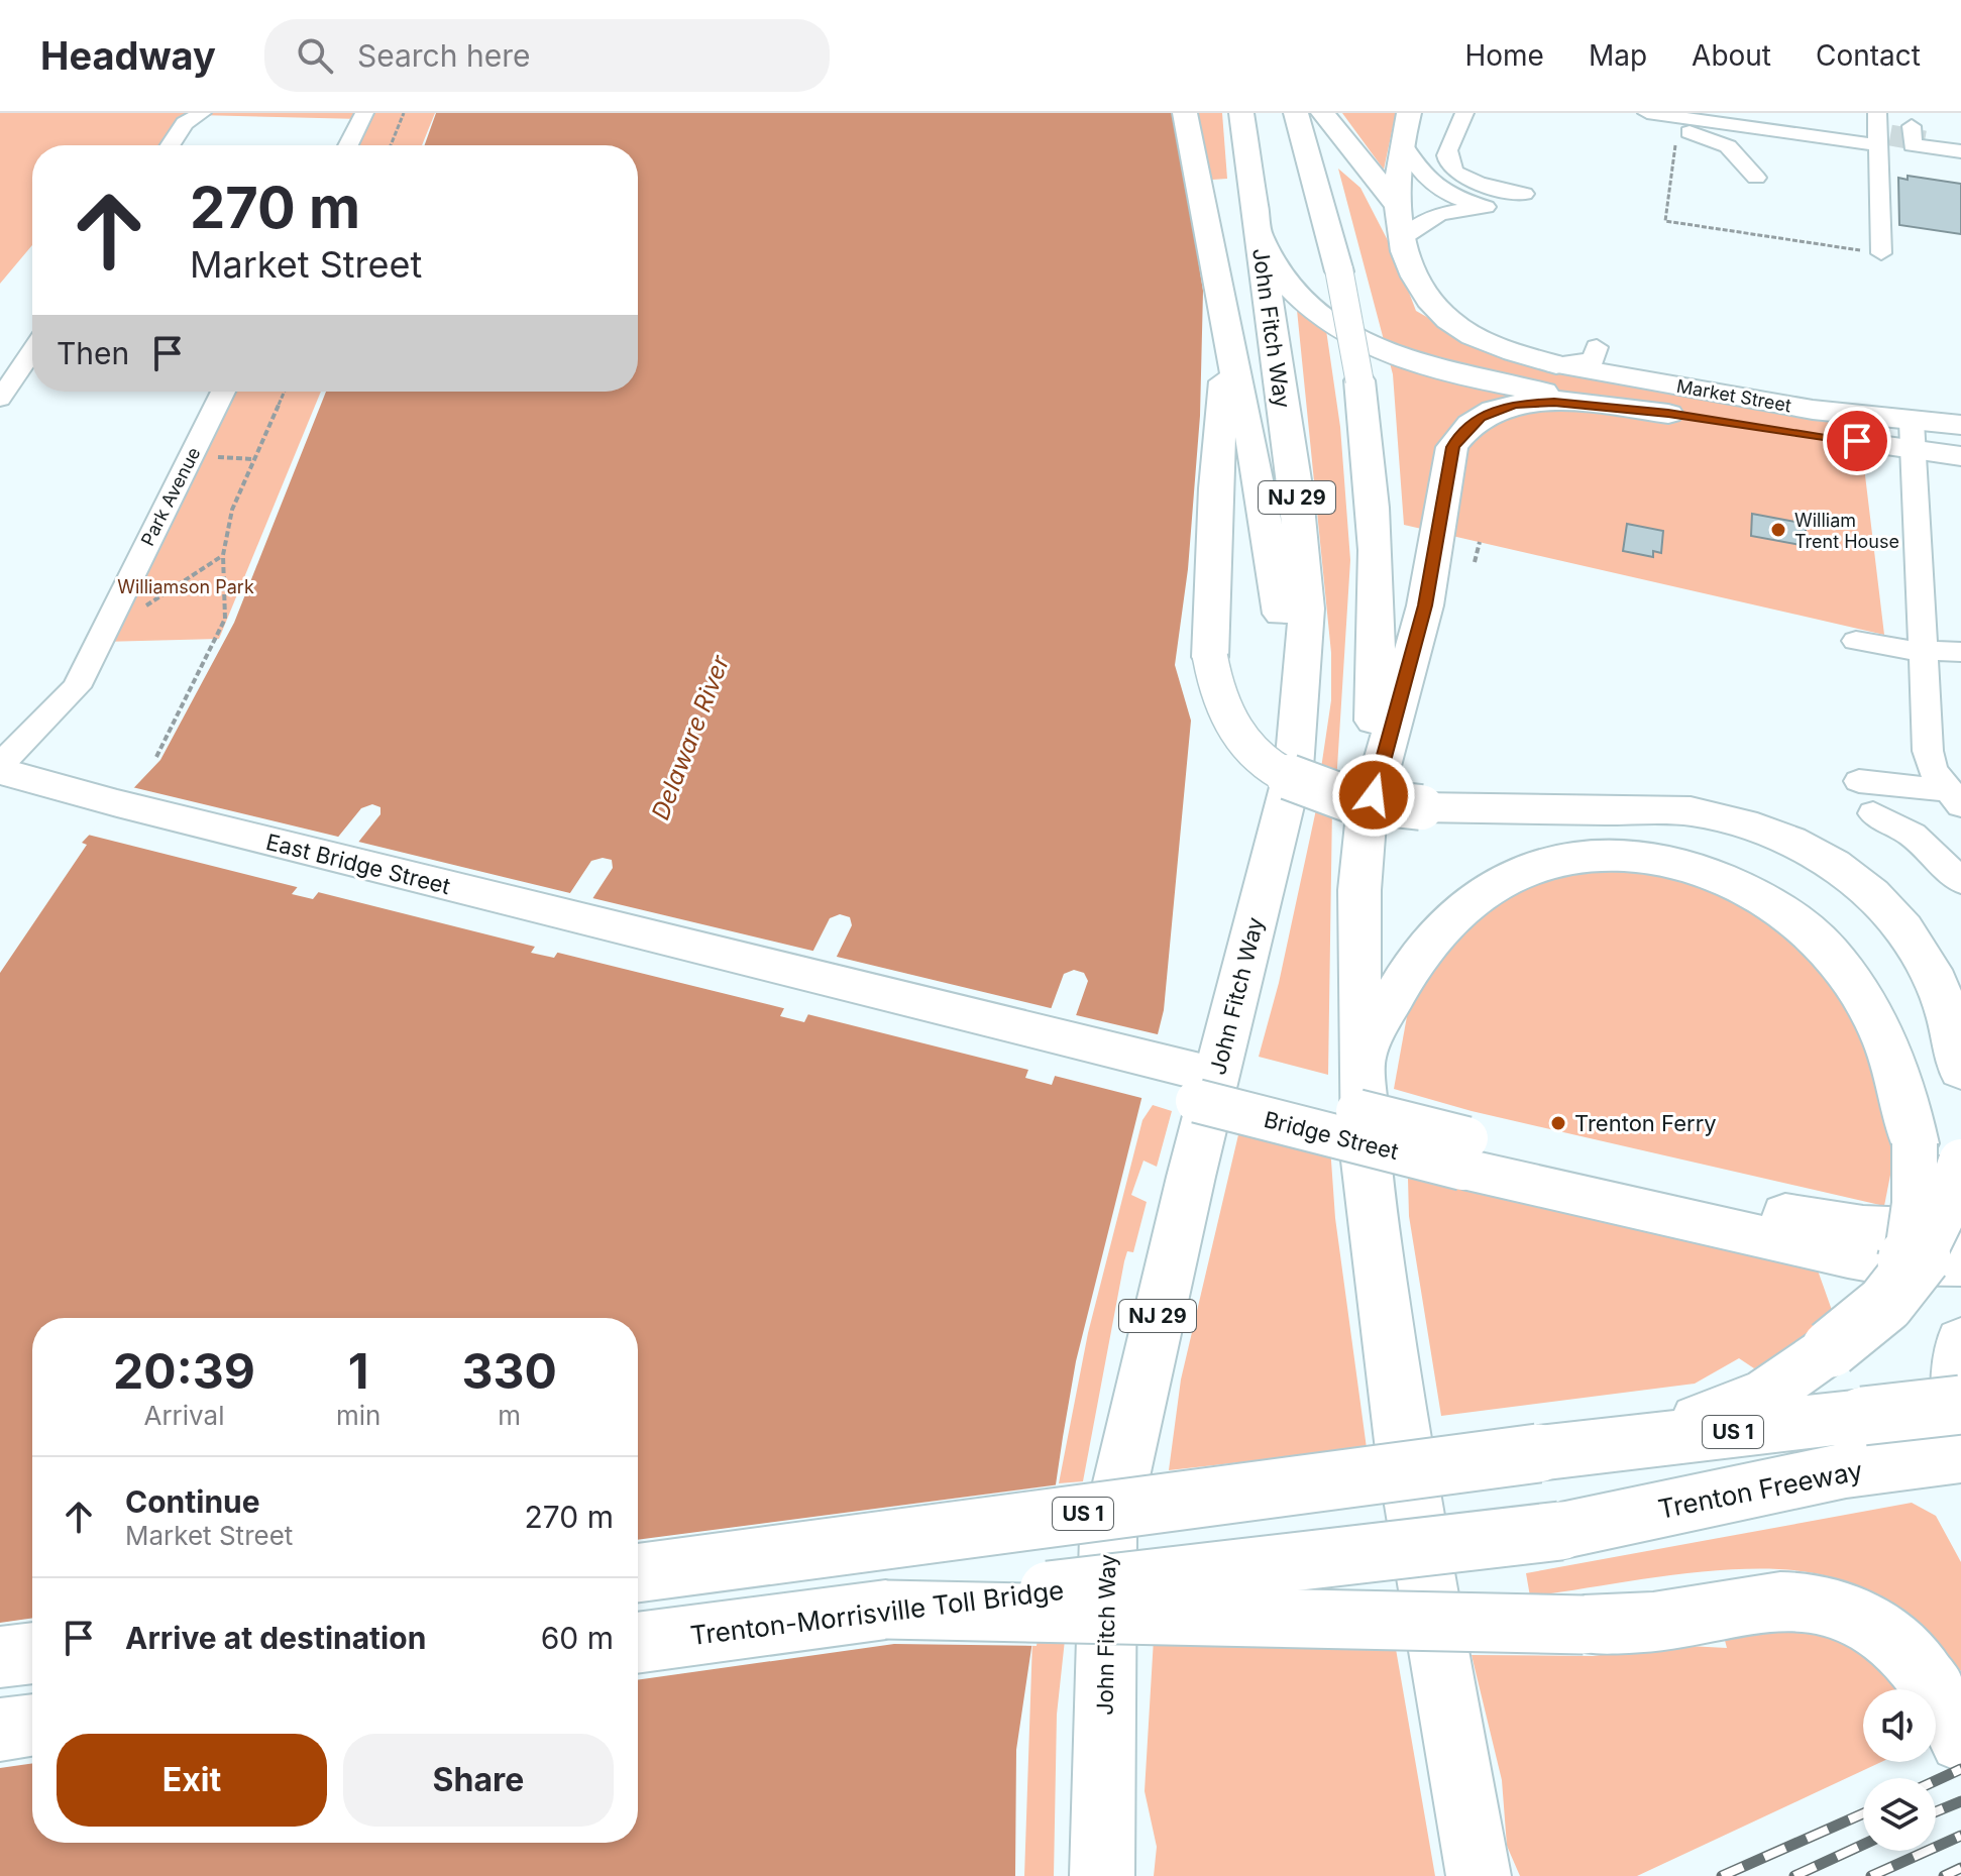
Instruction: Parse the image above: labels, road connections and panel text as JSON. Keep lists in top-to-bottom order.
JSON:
{
  "streets": {
    "highway": [
      "John Fitch Way",
      "NJ 29",
      "US 1",
      "Trenton Freeway",
      "Trenton-Morrisville Toll Bridge"
    ],
    "main road": ["Market Street", "East Bridge Street", "Bridge Street"],
    "street": ["Park Avenue"]
  },
  "crossings": [
    ["Park Avenue", "East Bridge Street"],
    ["East Bridge Street", "Bridge Street"],
    ["Trenton Freeway", "Trenton-Morrisville Toll Bridge"]
  ],
  "water": ["Delaware River"],
  "parks": ["Williamson Park"],
  "places": ["William Trent House", "Trenton Ferry"],
  "page": {
    "header": "Headway",
    "search": "Search here",
    "nav": [
      "Home",
      "Map",
      "About",
      "Contact"
    ],
    "turn": ["270 m", "Market Street"],
    "then": "Then",
    "eta": [
      "20:39",
      "Arrival",
      "1",
      "min",
      "330",
      "m"
    ],
    "list": [
      {
        "name": "Continue",
        "note": "Market Street",
        "value": "270 m"
      },
      {
        "name": "Arrive at destination",
        "value": "60 m"
      }
    ],
    "buttons": ["Exit", "Share"]
  }
}
